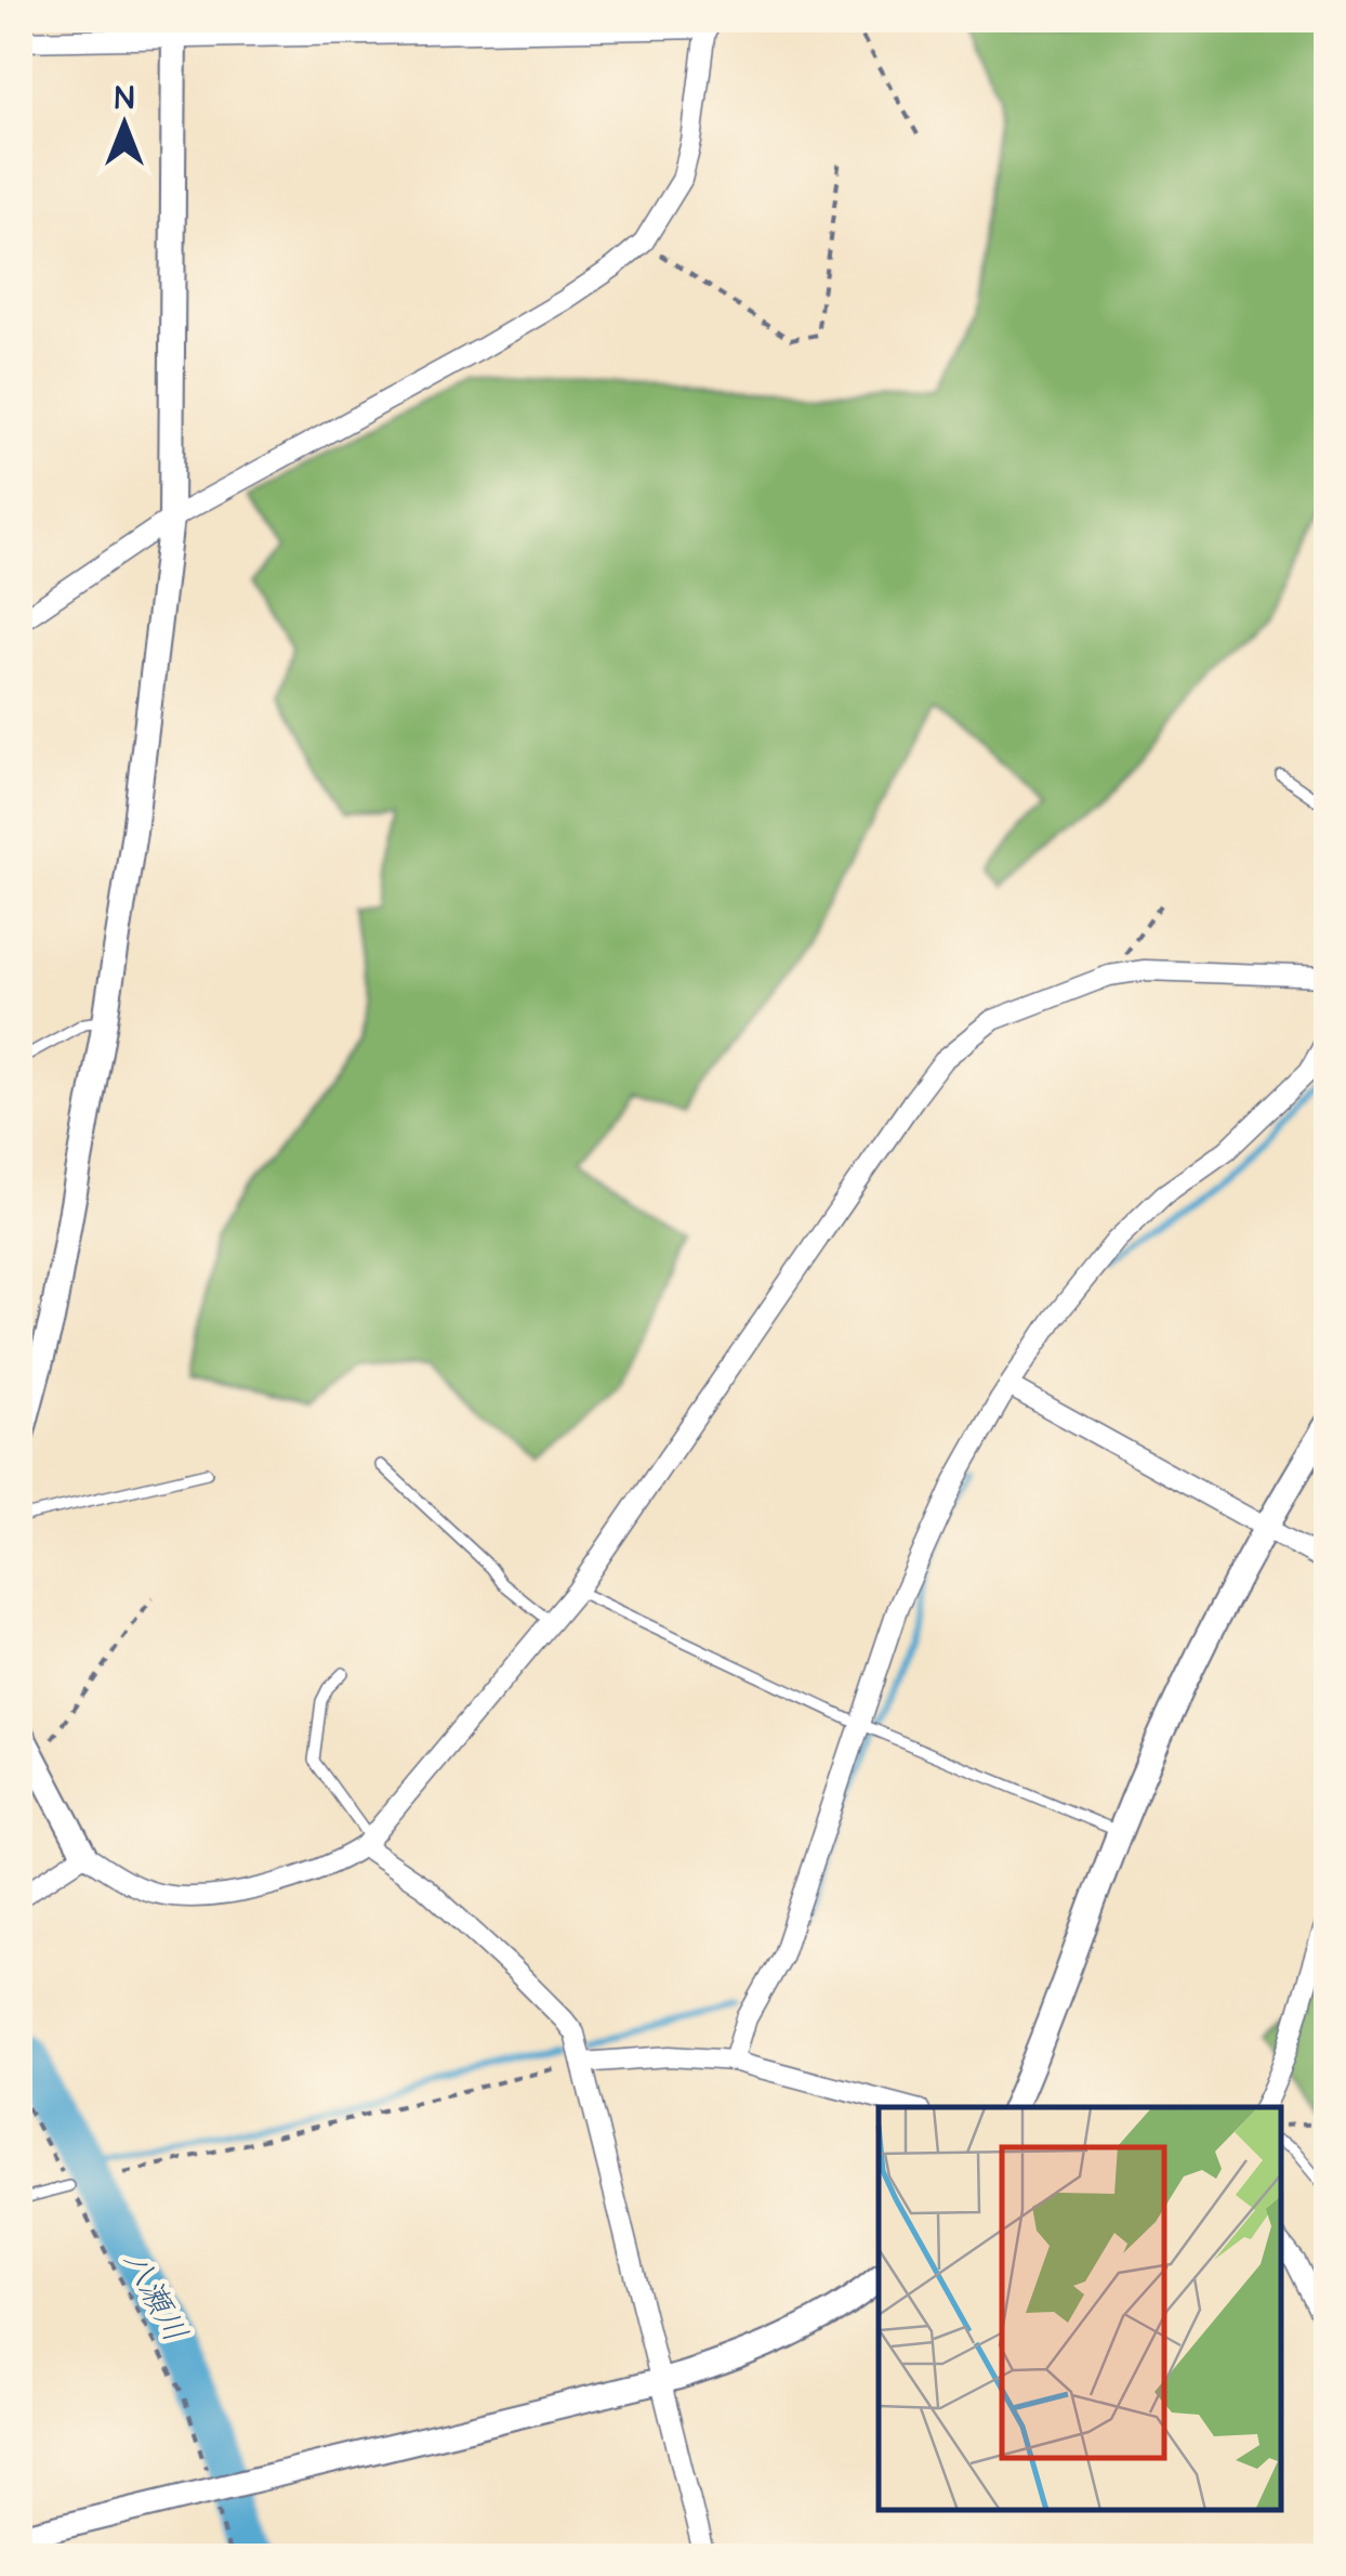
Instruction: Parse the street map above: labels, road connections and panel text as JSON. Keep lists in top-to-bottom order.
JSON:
{
  "water": ["八瀬川"],
  "north": "top"
}
